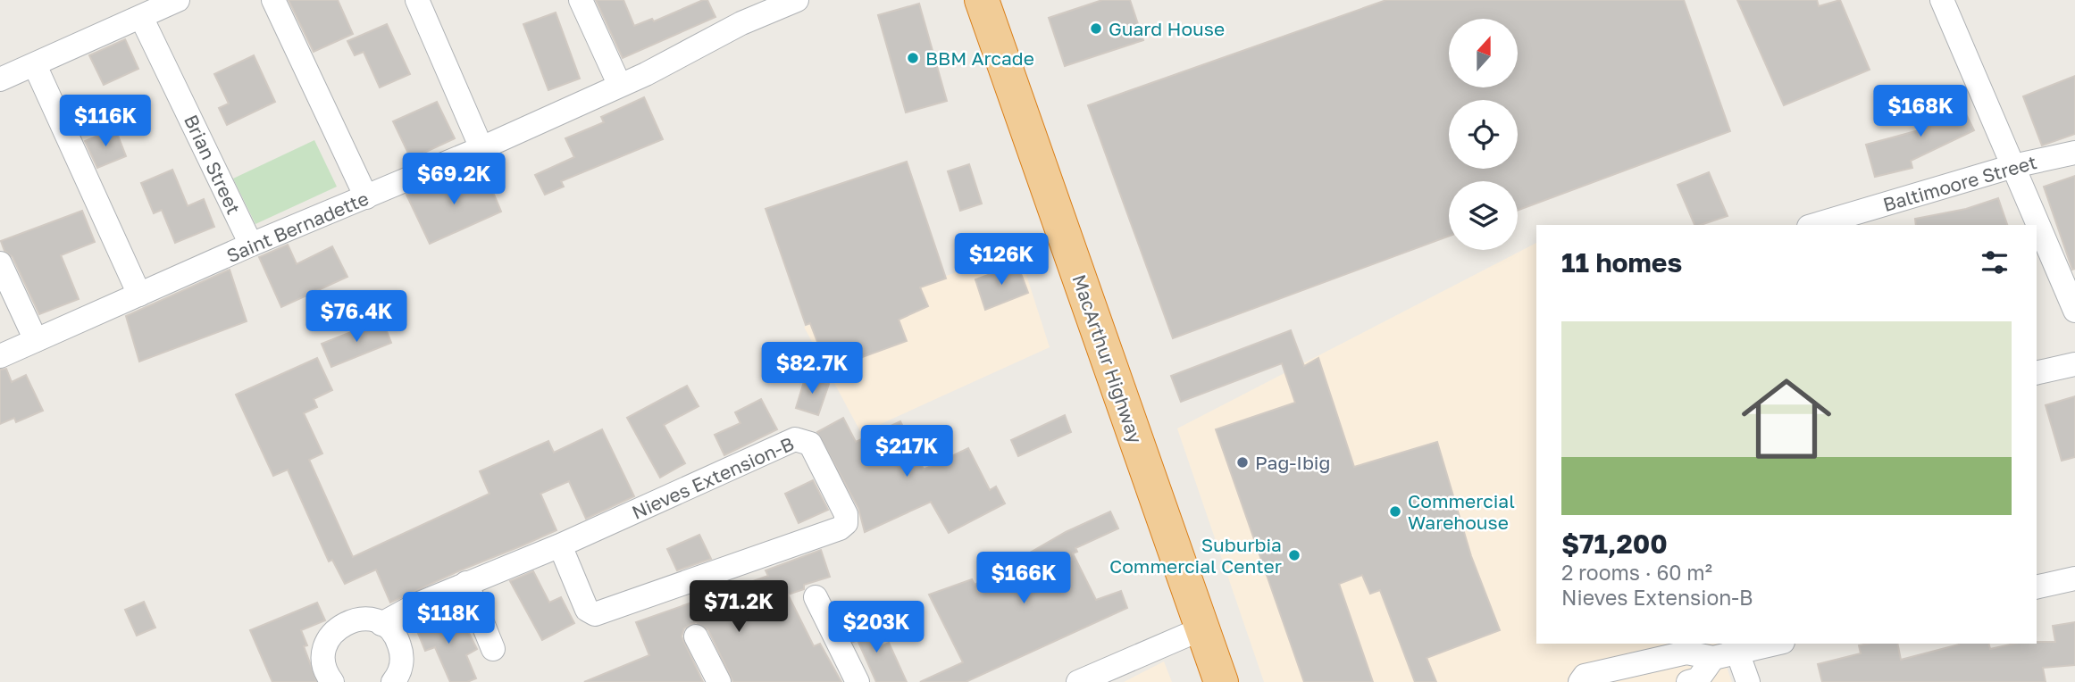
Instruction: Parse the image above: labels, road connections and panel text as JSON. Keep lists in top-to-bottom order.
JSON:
{
  "streets": {
    "highway": ["MacArthur Highway"],
    "street": [
      "Brian Street",
      "Baltimoore Street",
      "Saint Bernadette",
      "Nieves Extension-B"
    ]
  },
  "crossings": [
    ["Brian Street", "Saint Bernadette"]
  ],
  "places": [
    "Guard House",
    "BBM Arcade",
    "Pag-Ibig",
    "Commercial Warehouse",
    "Suburbia Commercial Center"
  ],
  "north": "top",
  "page": {
    "price": [
      "$168K",
      "$116K",
      "$69.2K",
      "$126K",
      "$76.4K",
      "$82.7K",
      "$217K",
      "$166K",
      "$71.2K",
      "$118K",
      "$203K"
    ],
    "heading": "11 homes",
    "list": [
      {
        "name": "$71,200",
        "note": "2 rooms · 60 m² · Nieves Extension-B"
      }
    ]
  }
}
